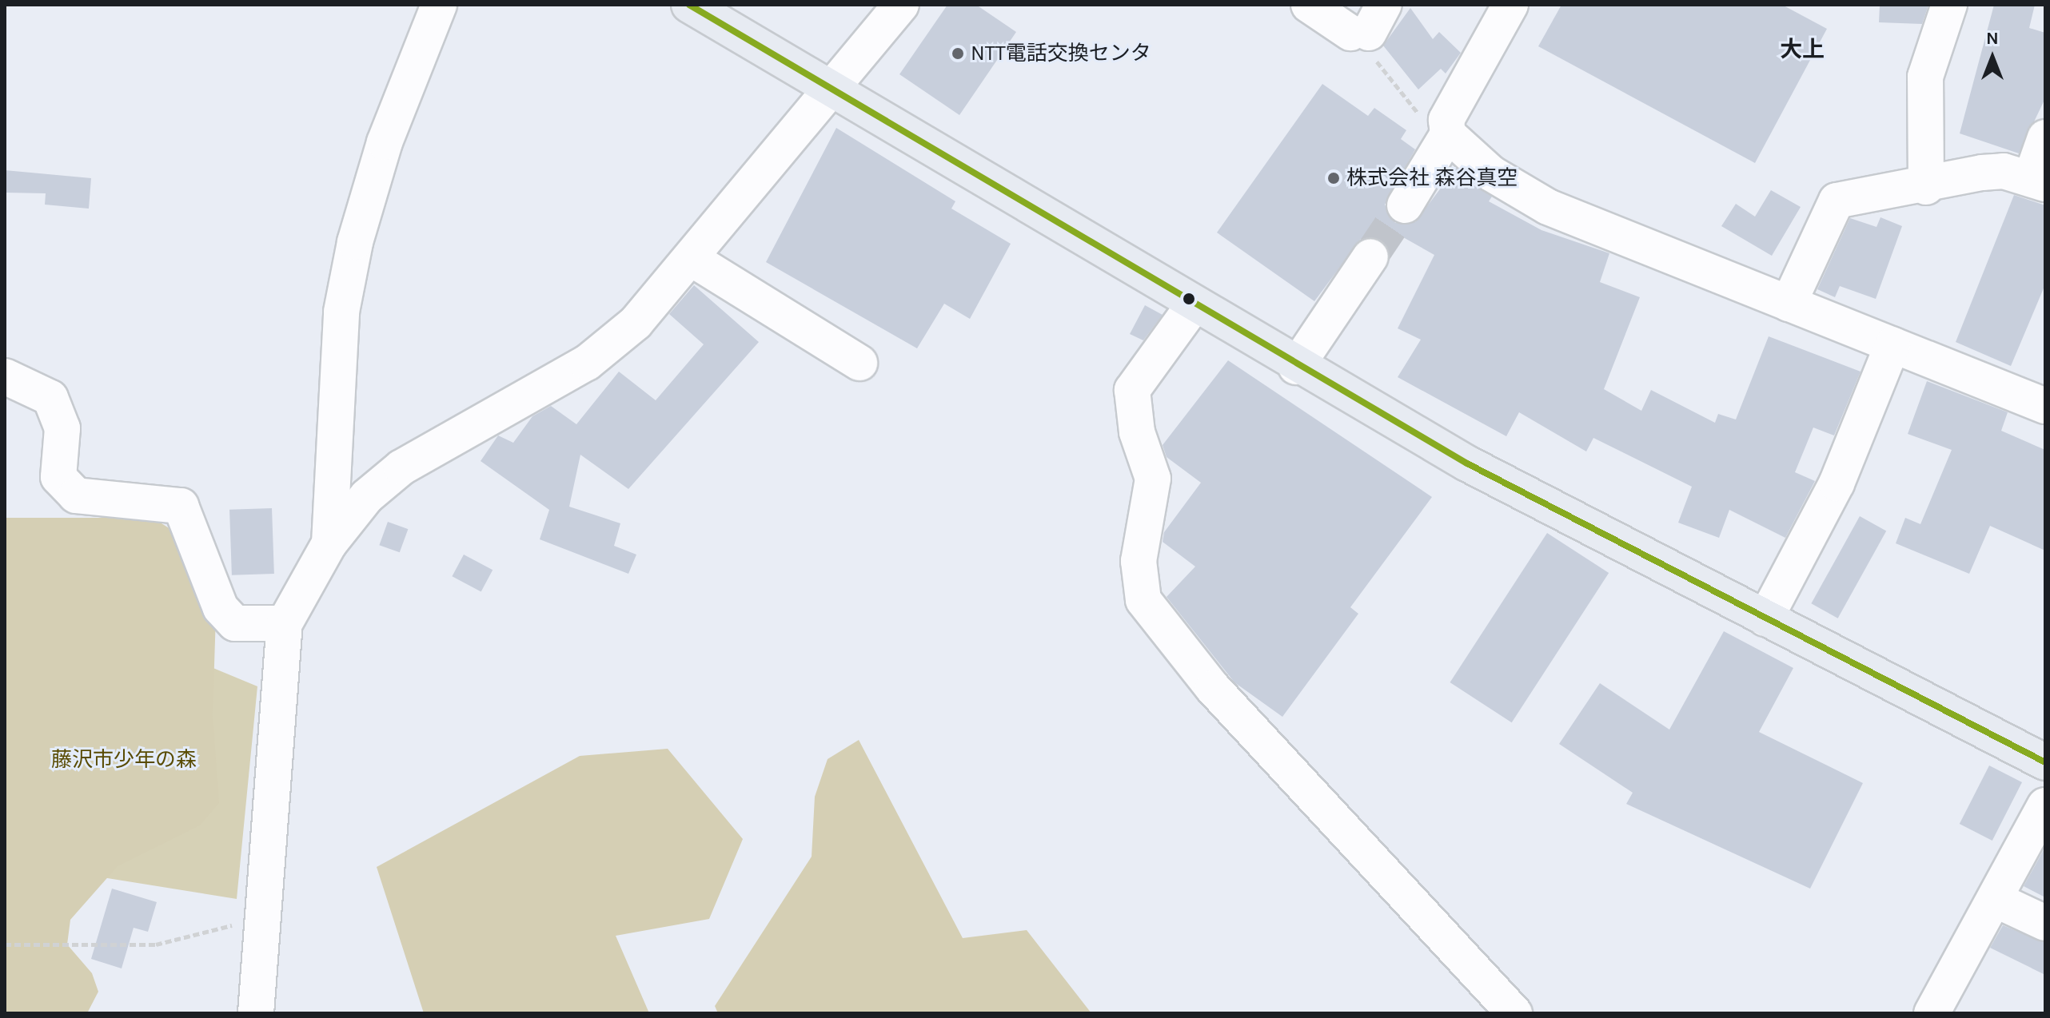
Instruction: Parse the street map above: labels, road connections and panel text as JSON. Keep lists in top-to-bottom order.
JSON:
{
  "districts": ["大上"],
  "parks": ["藤沢市少年の森"],
  "places": ["NTT電話交換センタ", "株式会社 森谷真空"],
  "north": "top"
}
